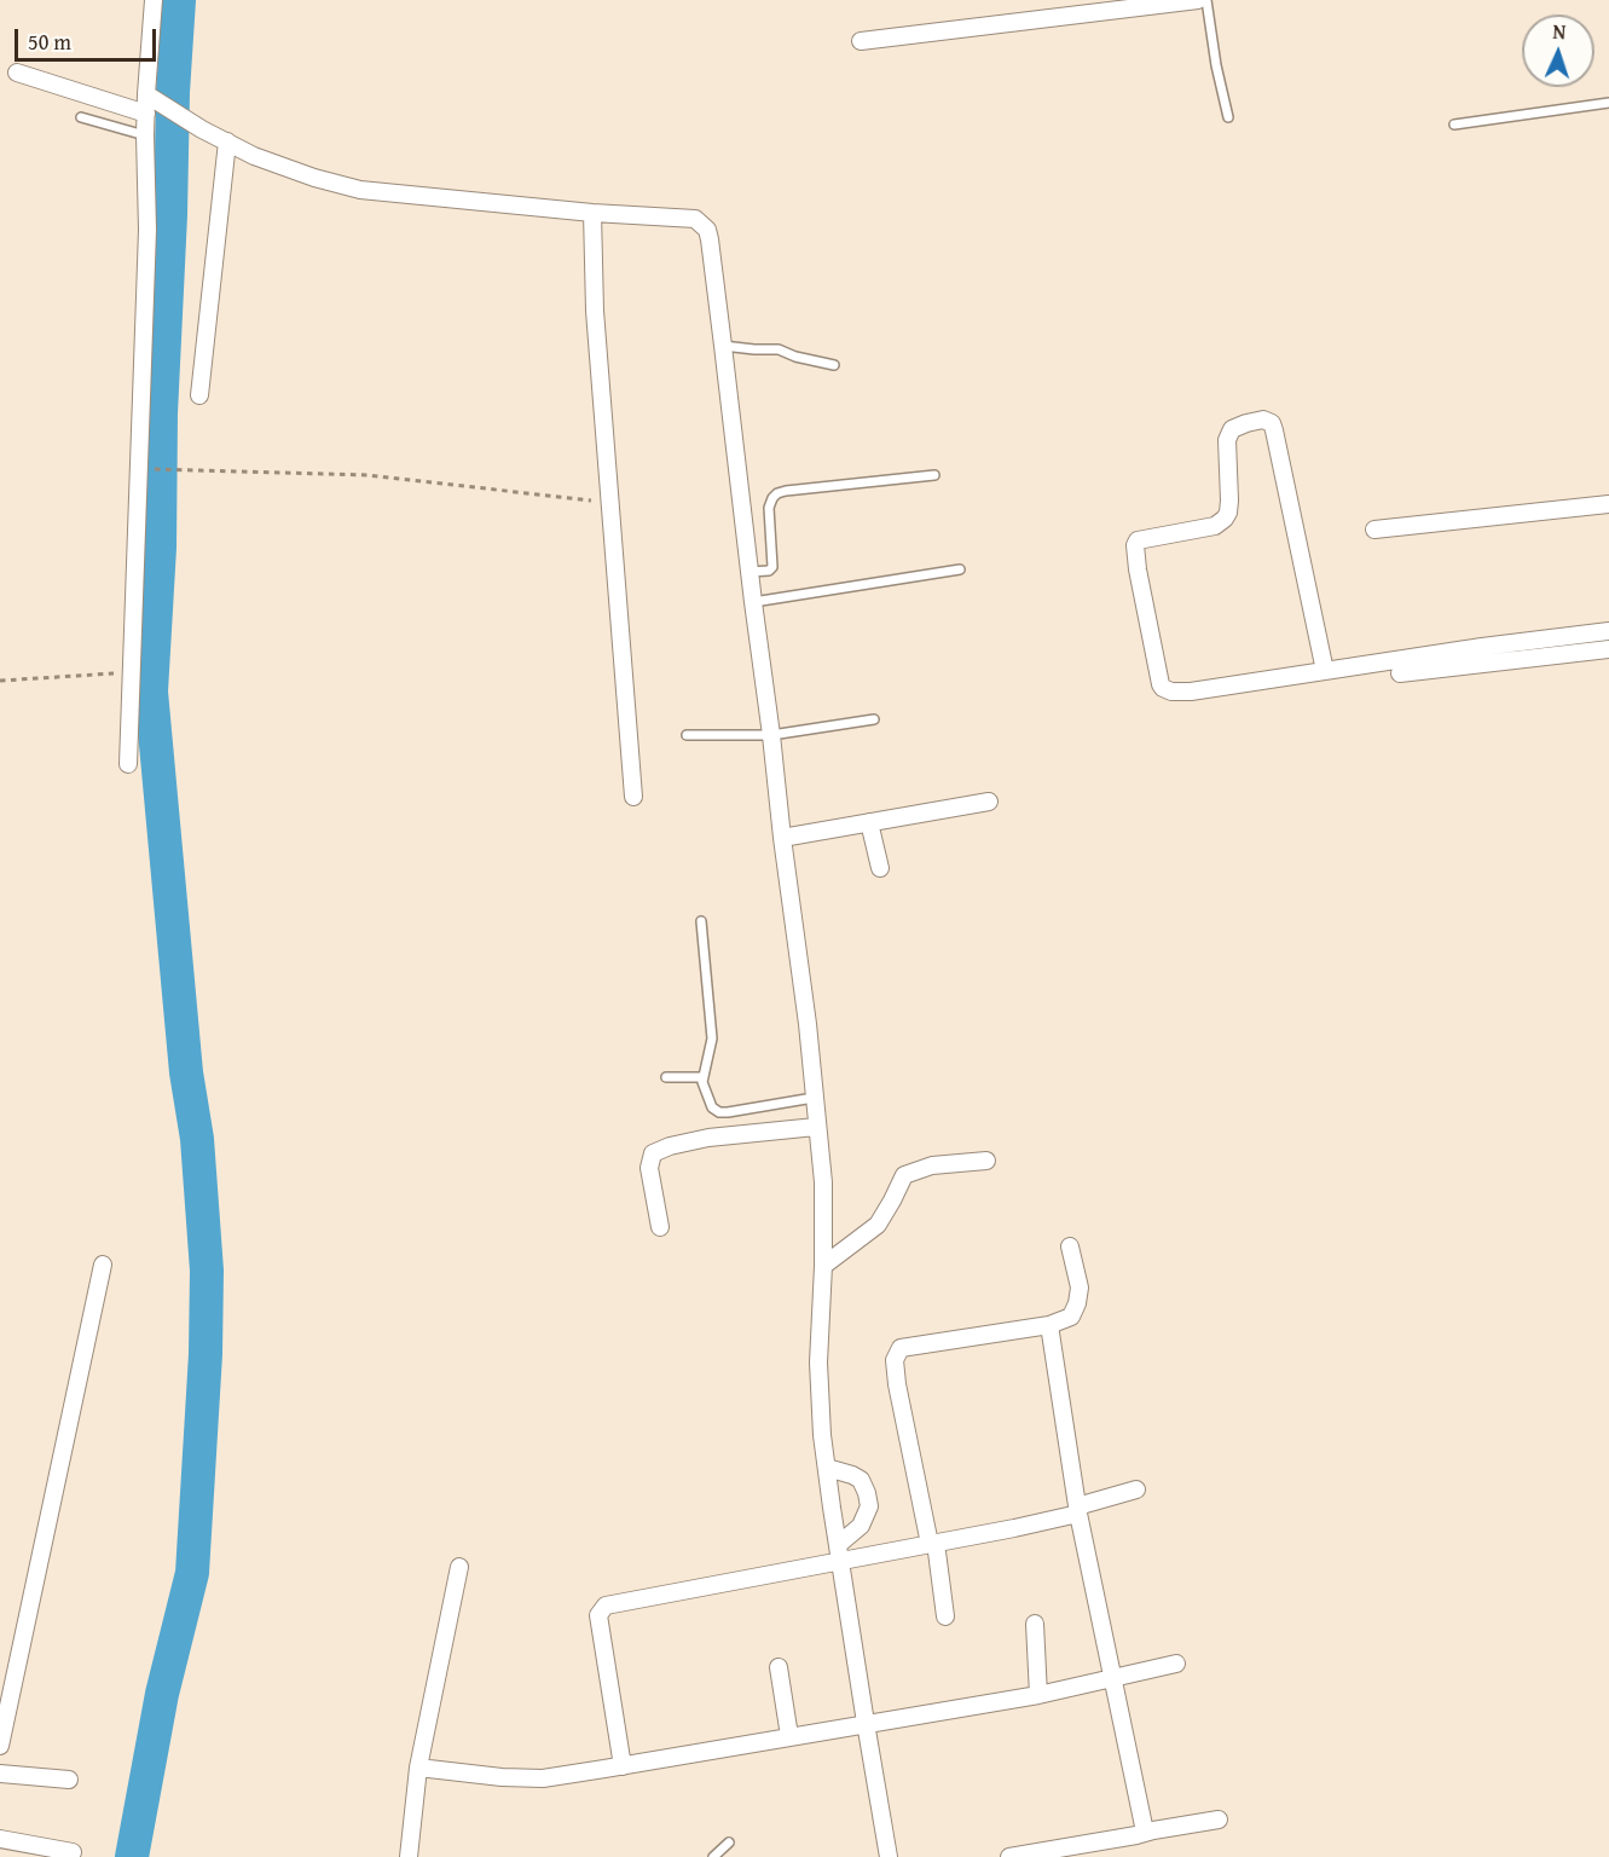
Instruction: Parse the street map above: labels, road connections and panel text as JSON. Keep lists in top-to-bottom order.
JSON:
{
  "scale_bar": "50 m",
  "north": "top"
}
